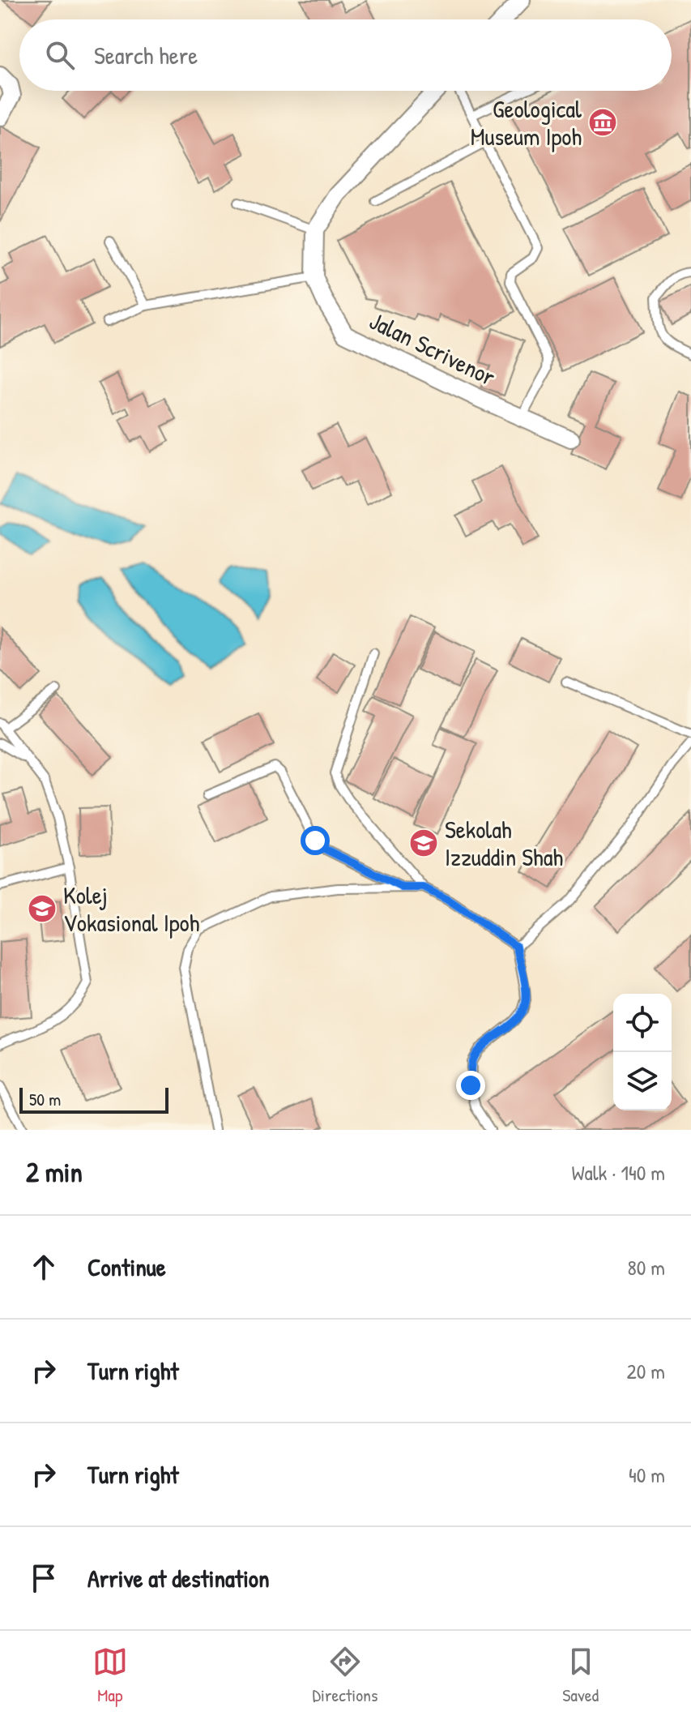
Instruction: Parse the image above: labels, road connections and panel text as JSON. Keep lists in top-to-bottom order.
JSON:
{
  "streets": {
    "street": ["Jalan Scrivenor"]
  },
  "places": {
    "museum": ["Geological Museum Ipoh"],
    "school or university": ["Sekolah Izzuddin Shah", "Kolej Vokasional Ipoh"]
  },
  "scale_bar": "50 m",
  "page": {
    "search": "Search here",
    "scale": "50 m",
    "heading": ["2 min", "Walk · 140 m"],
    "list": [
      ["Continue", "80 m"],
      ["Turn right", "20 m"],
      ["Turn right", "40 m"],
      "Arrive at destination"
    ],
    "nav": ["Map", "Directions", "Saved"]
  }
}
